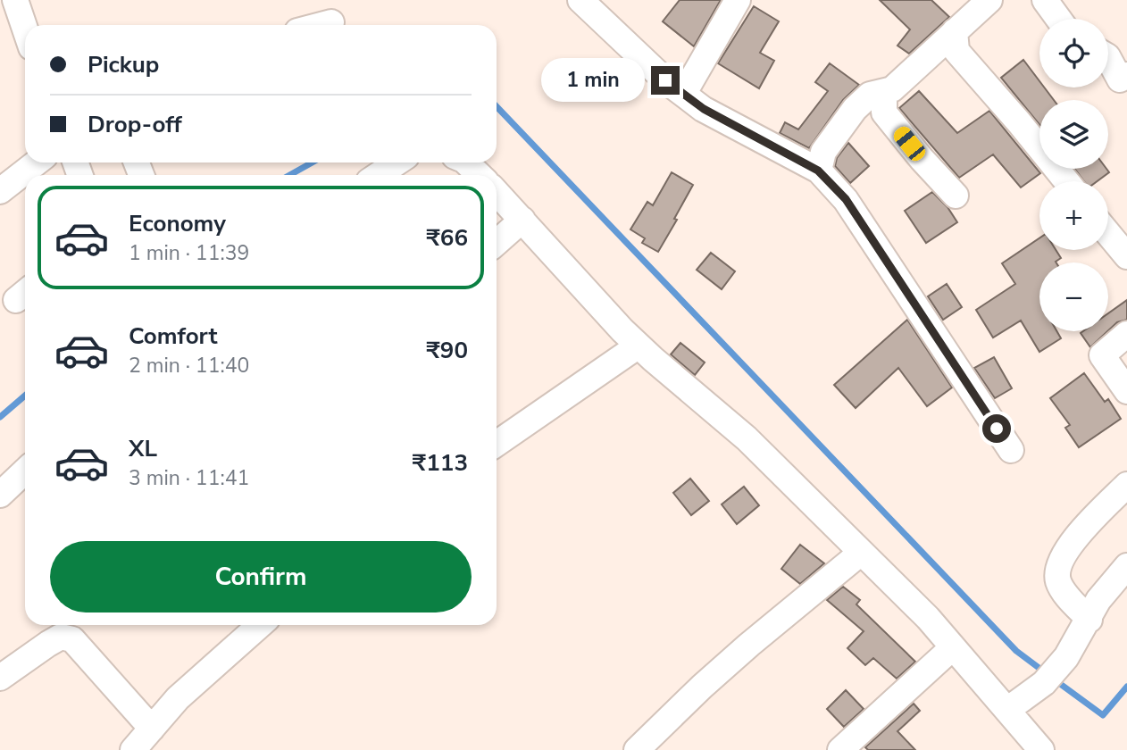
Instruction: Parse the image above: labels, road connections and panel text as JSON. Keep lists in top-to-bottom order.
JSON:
{
  "page": {
    "map_buttons": ["+", "−"],
    "banner": ["Pickup", "Drop-off"],
    "bubble": "1 min",
    "list": [
      {
        "name": "Economy",
        "note": "1 min · 11:39",
        "value": "₹66"
      },
      {
        "name": "Comfort",
        "note": "2 min · 11:40",
        "value": "₹90"
      },
      {
        "name": "XL",
        "note": "3 min · 11:41",
        "value": "₹113"
      }
    ],
    "buttons": "Confirm"
  }
}
